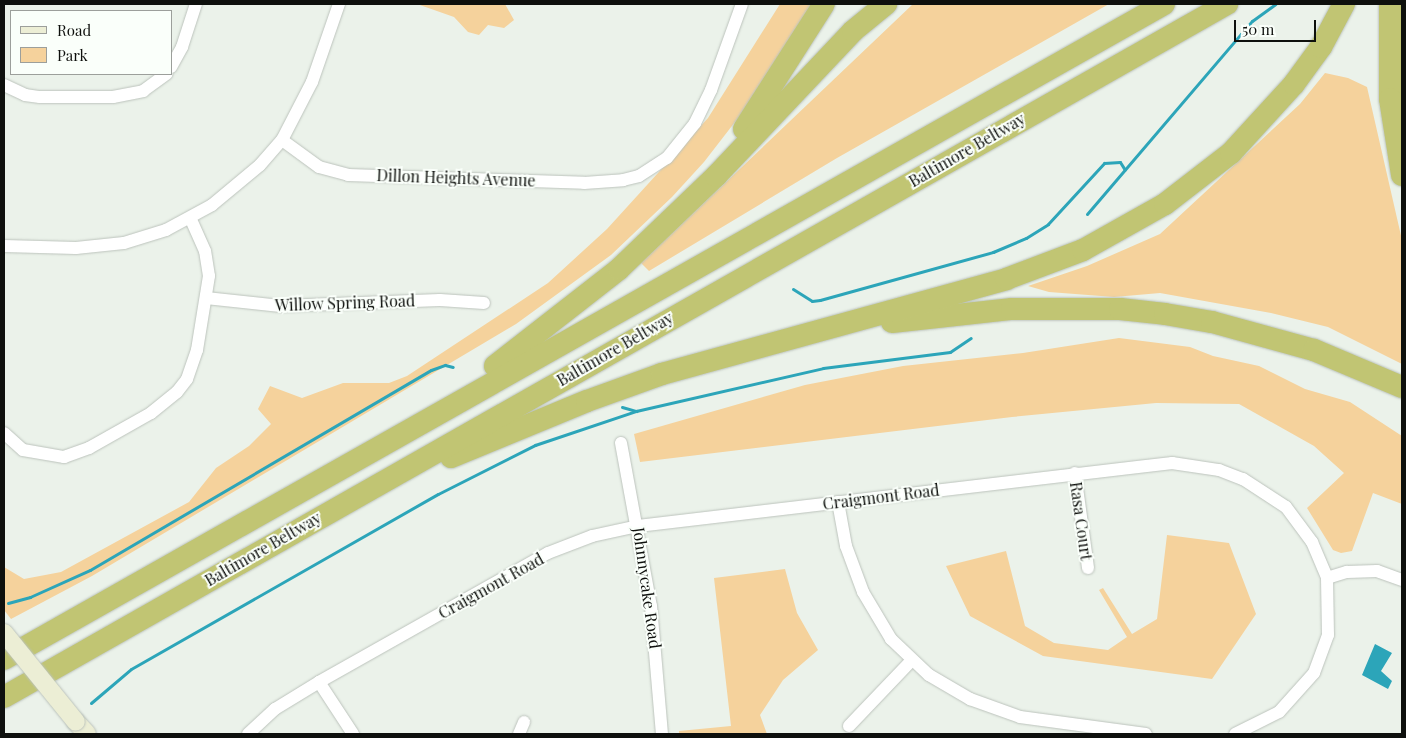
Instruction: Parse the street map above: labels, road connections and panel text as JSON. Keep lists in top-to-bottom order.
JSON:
{
  "streets": {
    "highway": ["Baltimore Beltway"],
    "street": [
      "Dillon Heights Avenue",
      "Willow Spring Road",
      "Craigmont Road",
      "Rasa Court",
      "Johnnycake Road"
    ]
  },
  "crossings": [
    ["Craigmont Road", "Rasa Court"],
    ["Craigmont Road", "Johnnycake Road"]
  ],
  "legend": ["Road", "Park"],
  "scale_bar": "50 m"
}
